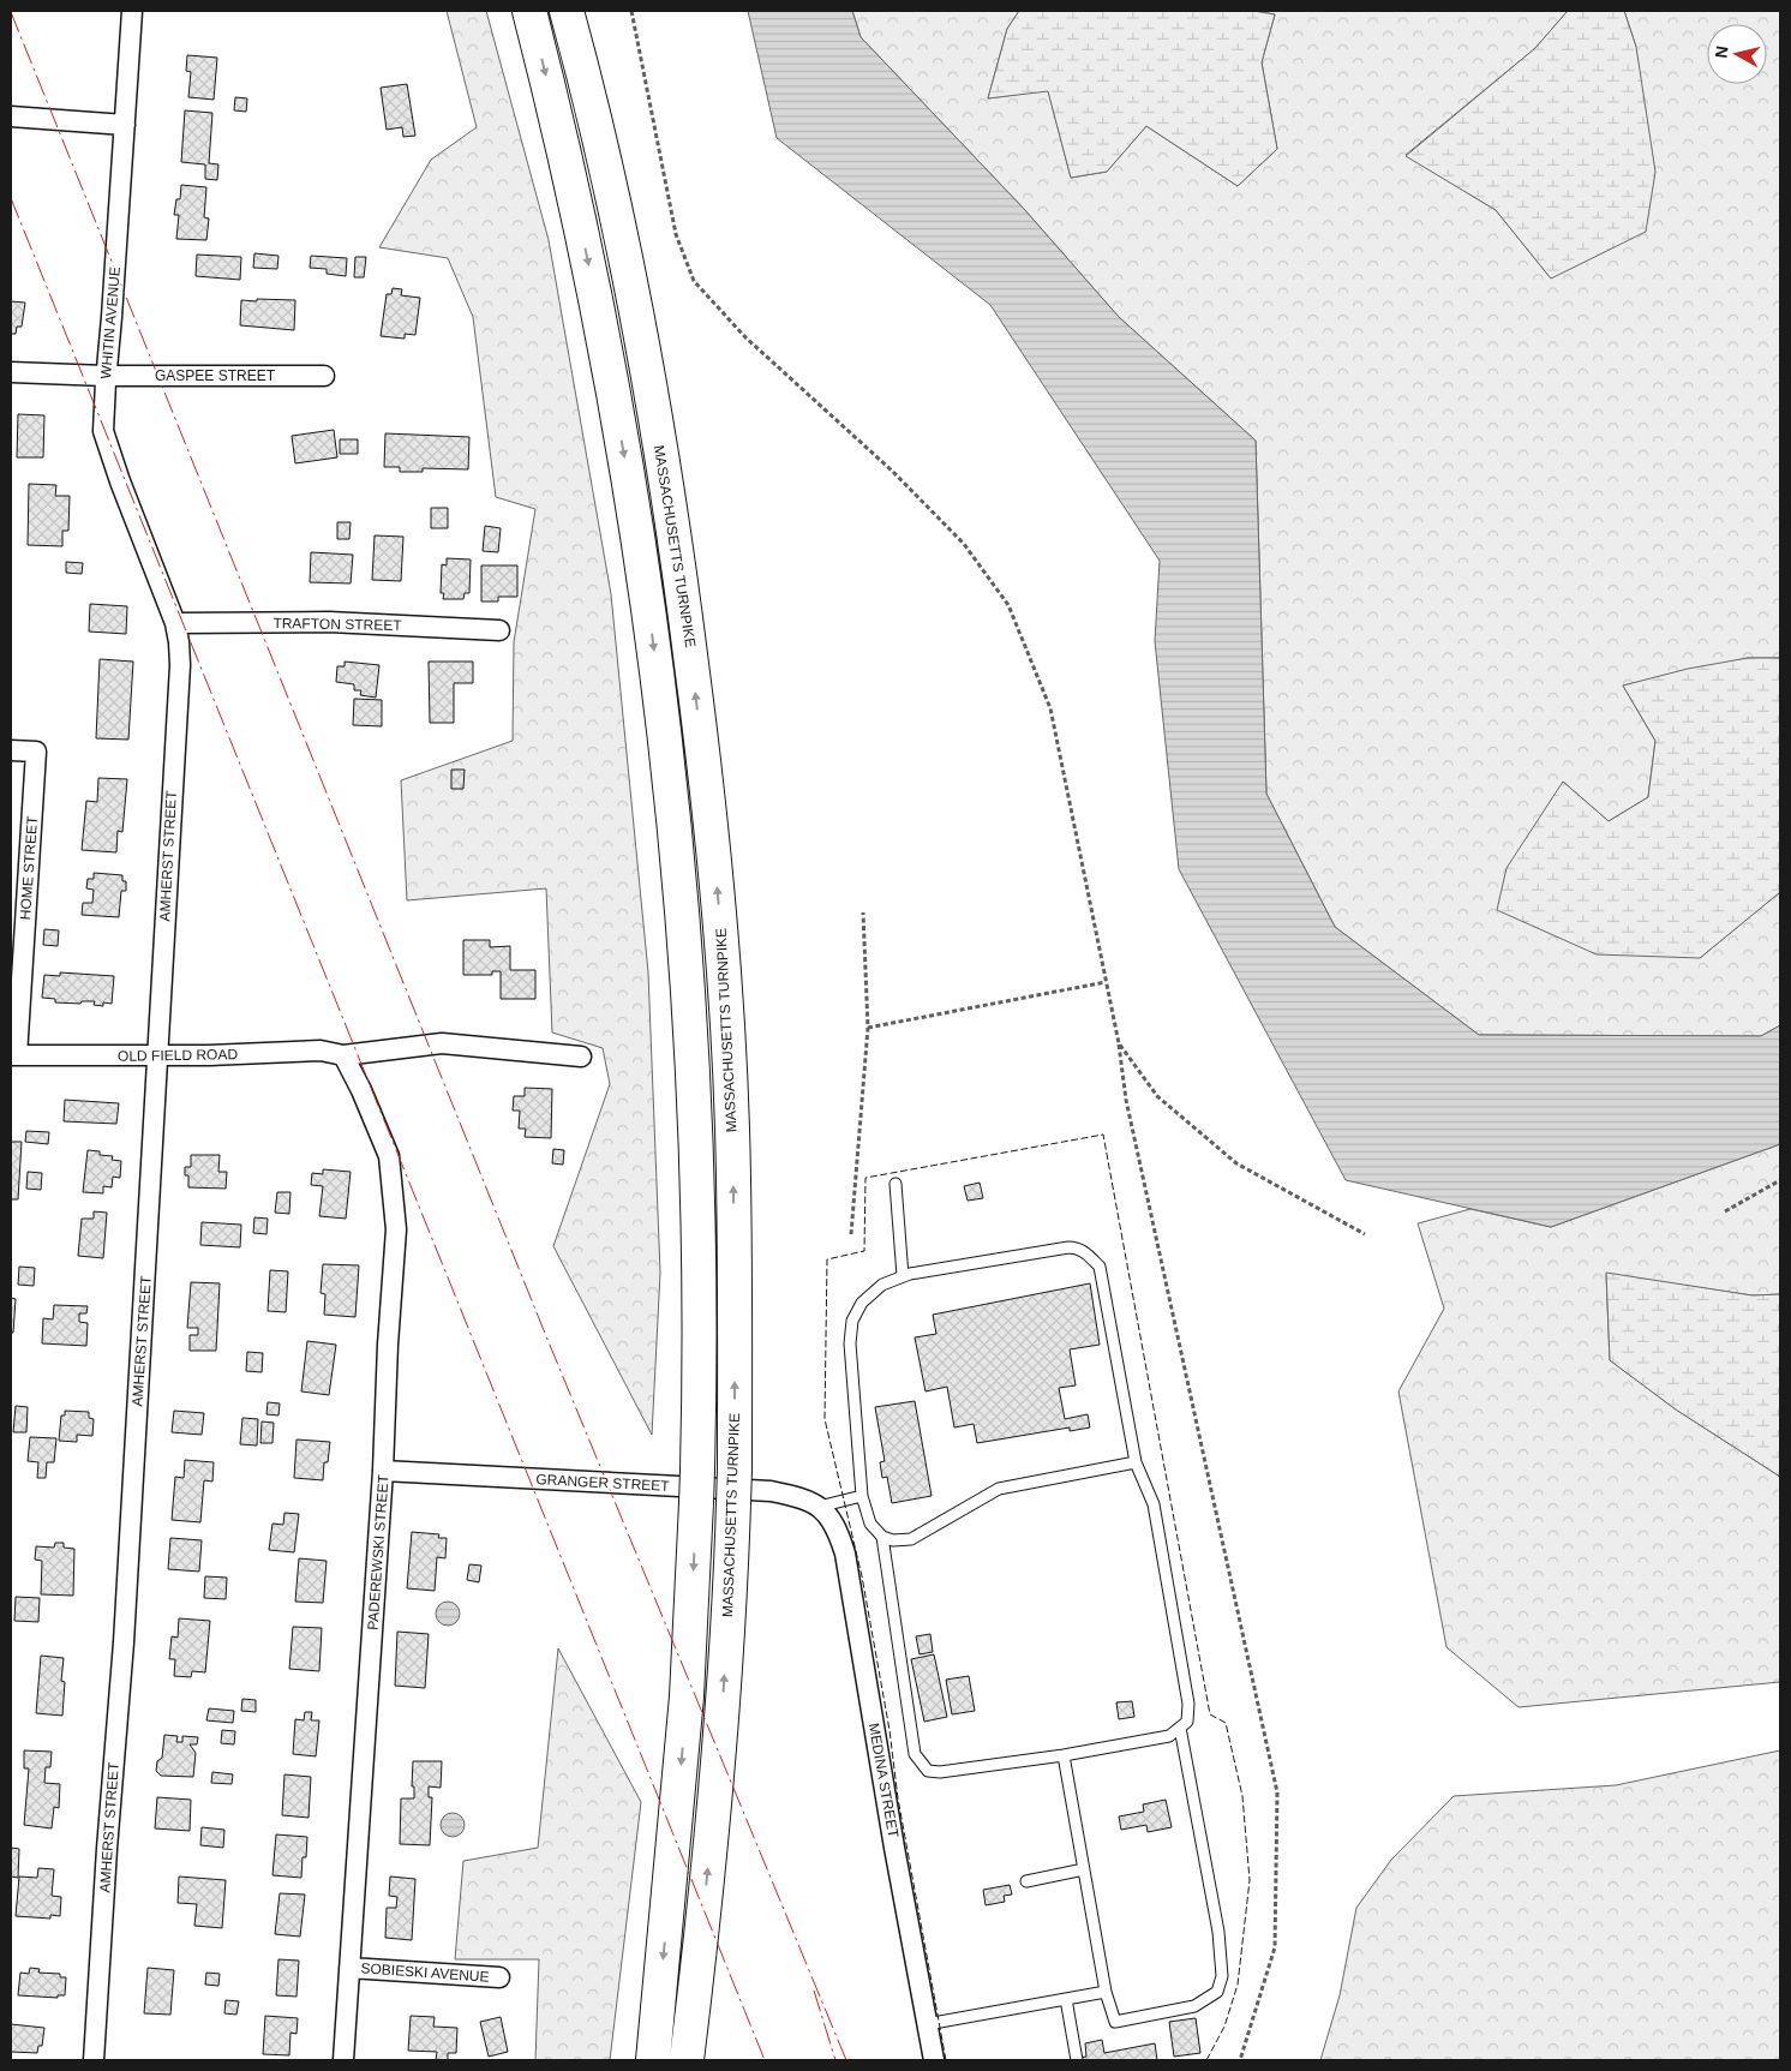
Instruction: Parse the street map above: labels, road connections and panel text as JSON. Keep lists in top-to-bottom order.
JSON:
{
  "streets": {
    "highway": ["MASSACHUSETTS TURNPIKE"],
    "street": [
      "WHITIN AVENUE",
      "GASPEE STREET",
      "TRAFTON STREET",
      "AMHERST STREET",
      "HOME STREET",
      "OLD FIELD ROAD",
      "GRANGER STREET",
      "PADEREWSKI STREET",
      "MEDINA STREET",
      "SOBIESKI AVENUE"
    ]
  },
  "crossings": [
    ["WHITIN AVENUE", "GASPEE STREET"],
    ["WHITIN AVENUE", "TRAFTON STREET"],
    ["WHITIN AVENUE", "AMHERST STREET"],
    ["TRAFTON STREET", "AMHERST STREET"],
    ["AMHERST STREET", "OLD FIELD ROAD"],
    ["HOME STREET", "OLD FIELD ROAD"],
    ["OLD FIELD ROAD", "PADEREWSKI STREET"],
    ["GRANGER STREET", "PADEREWSKI STREET"],
    ["GRANGER STREET", "MEDINA STREET"],
    ["PADEREWSKI STREET", "SOBIESKI AVENUE"]
  ],
  "north": "left"
}
